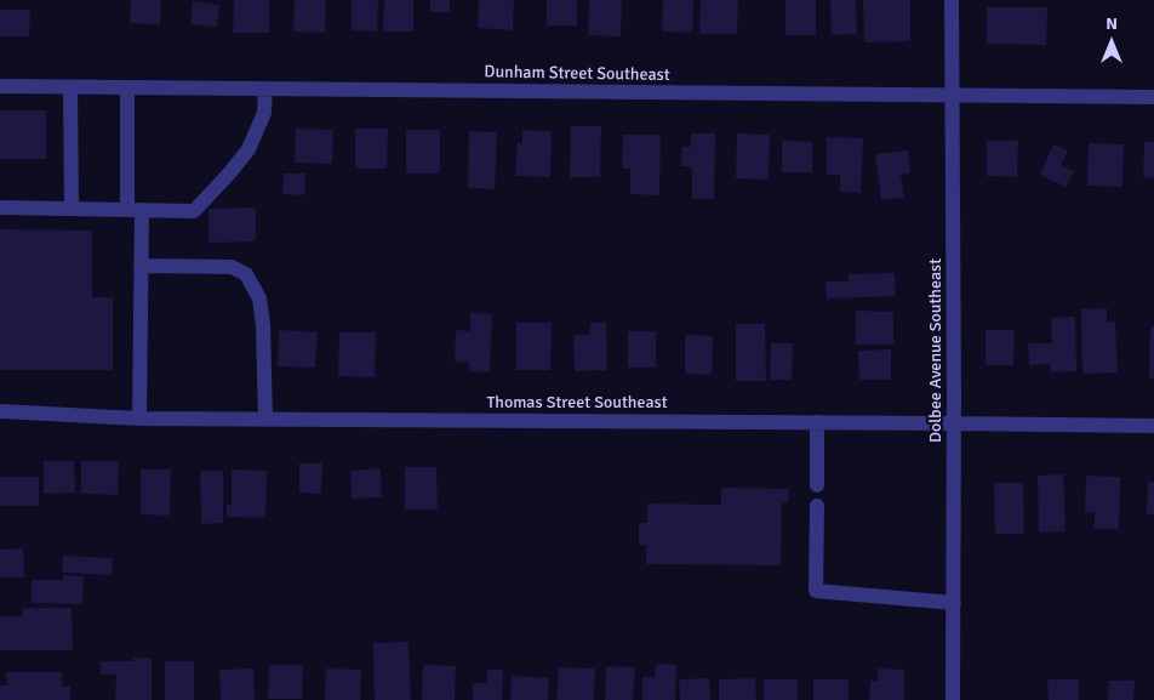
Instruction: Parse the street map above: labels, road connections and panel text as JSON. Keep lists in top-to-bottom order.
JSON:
{
  "streets": {
    "street": ["Dunham Street Southeast", "Dolbee Avenue Southeast", "Thomas Street Southeast"]
  },
  "crossings": [
    ["Dunham Street Southeast", "Dolbee Avenue Southeast"],
    ["Dolbee Avenue Southeast", "Thomas Street Southeast"]
  ],
  "north": "top"
}
